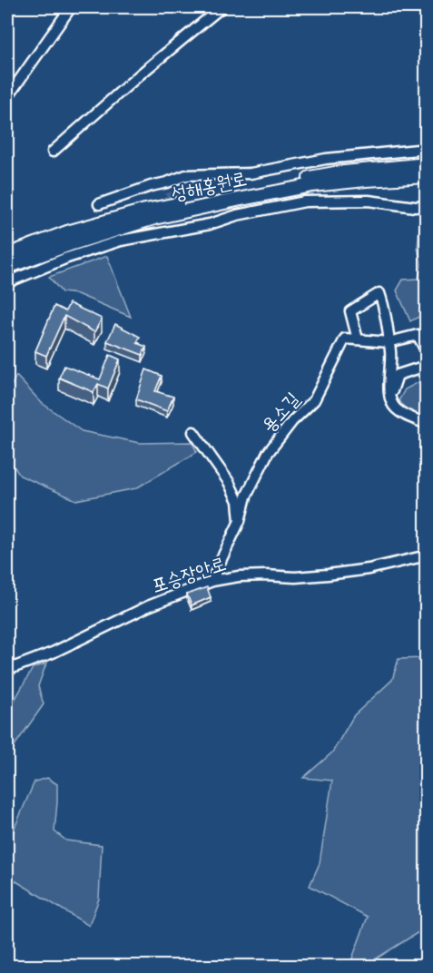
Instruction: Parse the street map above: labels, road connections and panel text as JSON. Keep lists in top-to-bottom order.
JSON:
{
  "streets": {
    "main road": ["성해홍원로"],
    "street": ["용소길", "포승장안로"]
  },
  "crossings": [
    ["용소길", "포승장안로"]
  ]
}
